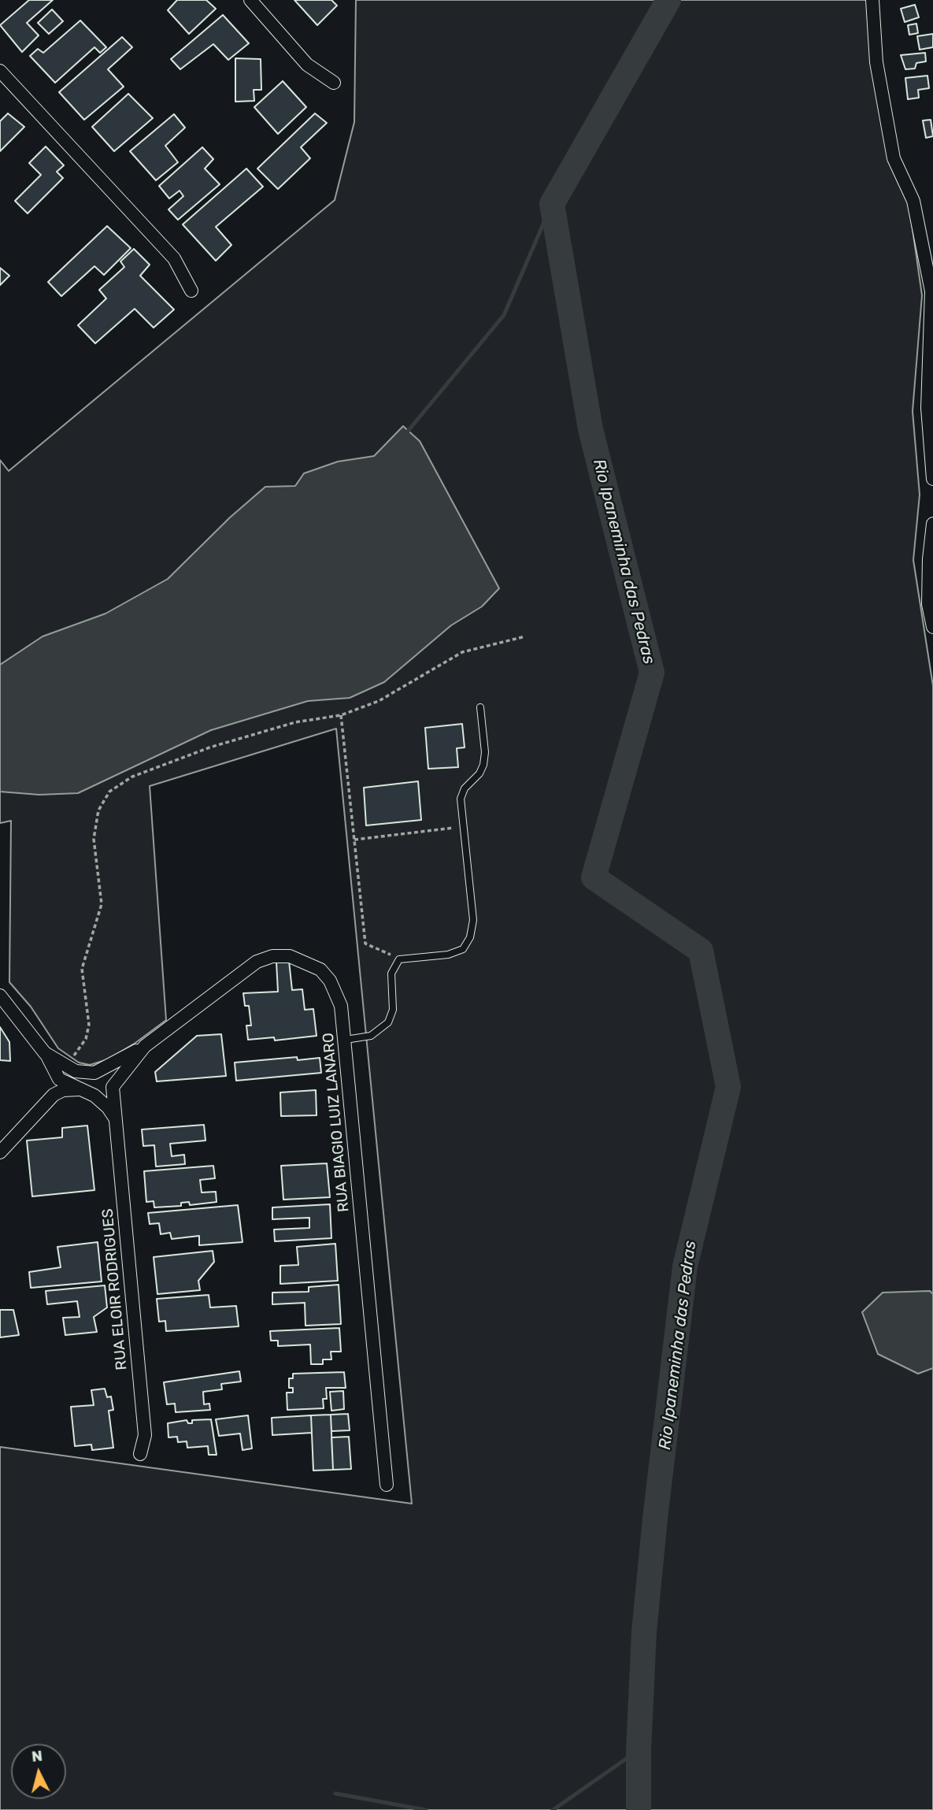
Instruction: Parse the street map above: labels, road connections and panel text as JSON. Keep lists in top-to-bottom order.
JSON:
{
  "streets": {
    "street": ["RUA BIAGIO LUIZ LANARO", "RUA ELOIR RODRIGUES"]
  },
  "crossings": [
    ["RUA BIAGIO LUIZ LANARO", "RUA ELOIR RODRIGUES"]
  ],
  "water": ["Rio Ipaneminha das Pedras"],
  "north": "top"
}
